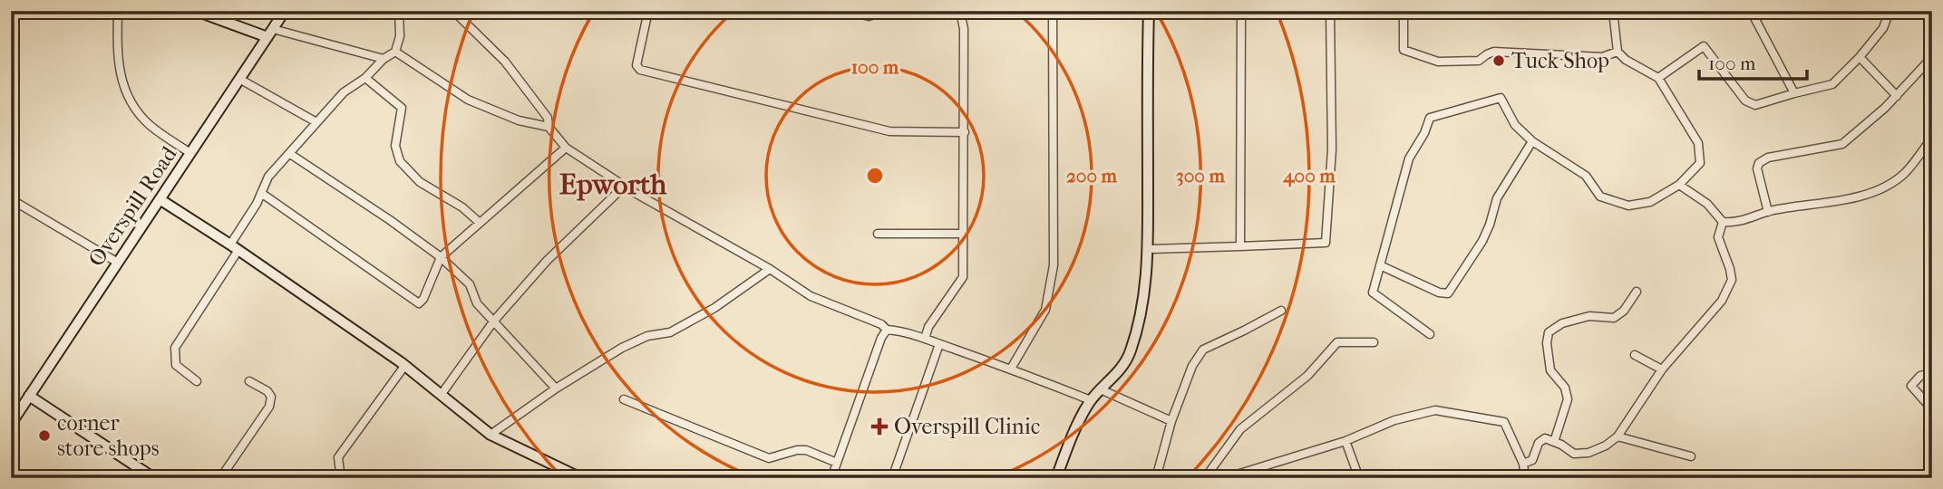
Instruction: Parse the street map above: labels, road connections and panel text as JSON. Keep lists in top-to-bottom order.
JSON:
{
  "streets": {
    "street": ["Overspill Road"]
  },
  "districts": ["Epworth"],
  "places": {
    "other": ["Tuck Shop", "corner store shops"],
    "health": ["Overspill Clinic"]
  },
  "scale_bar": "100 m",
  "rings": [
    "100 m",
    "200 m",
    "300 m",
    "400 m"
  ]
}
